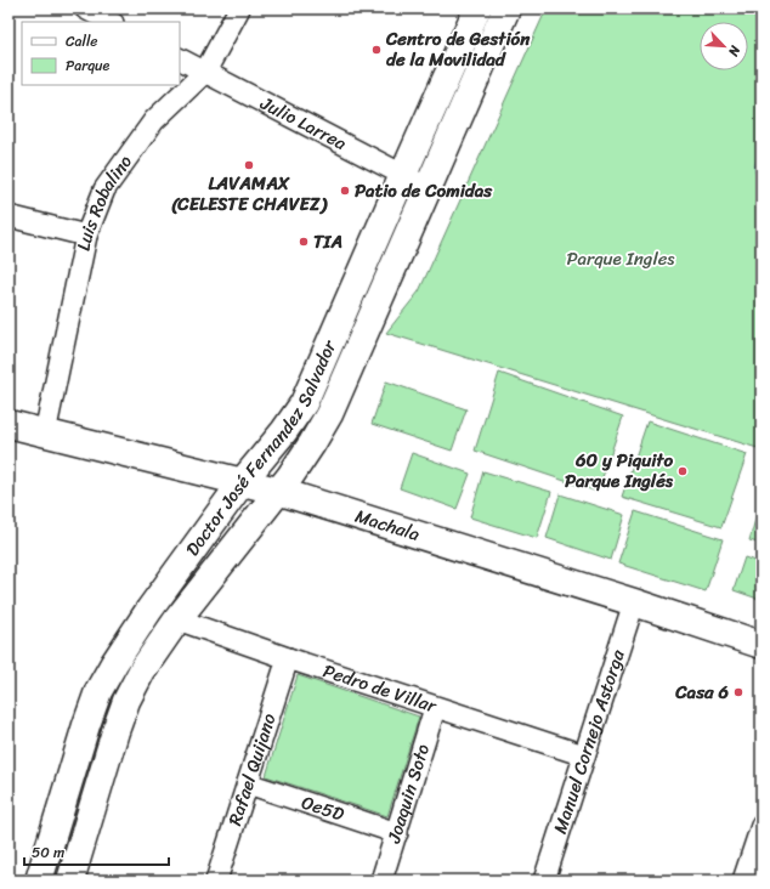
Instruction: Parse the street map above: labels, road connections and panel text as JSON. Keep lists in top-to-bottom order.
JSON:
{
  "streets": {
    "main road": ["Doctor José Fernandez Salvador", "Machala"],
    "street": [
      "Julio Larrea",
      "Luis Robalino",
      "Pedro de Villar",
      "Manuel Cornejo Astorga",
      "Rafael Quijano",
      "Joaquin Soto",
      "Oe5D"
    ]
  },
  "crossings": [
    ["Julio Larrea", "Luis Robalino"],
    ["Julio Larrea", "Doctor José Fernandez Salvador"],
    ["Luis Robalino", "Machala"],
    ["Doctor José Fernandez Salvador", "Machala"],
    ["Doctor José Fernandez Salvador", "Pedro de Villar"],
    ["Machala", "Manuel Cornejo Astorga"],
    ["Pedro de Villar", "Manuel Cornejo Astorga"],
    ["Pedro de Villar", "Rafael Quijano"],
    ["Pedro de Villar", "Joaquin Soto"],
    ["Rafael Quijano", "Oe5D"],
    ["Joaquin Soto", "Oe5D"]
  ],
  "parks": ["Parque Ingles"],
  "places": [
    "Centro de Gestión de la Movilidad",
    "LAVAMAX (CELESTE CHAVEZ)",
    "Patio de Comidas",
    "TIA",
    "60 y Piquito Parque Inglés",
    "Casa 6"
  ],
  "legend": ["Calle", "Parque"],
  "scale_bar": "50 m",
  "north": "bottom right"
}
